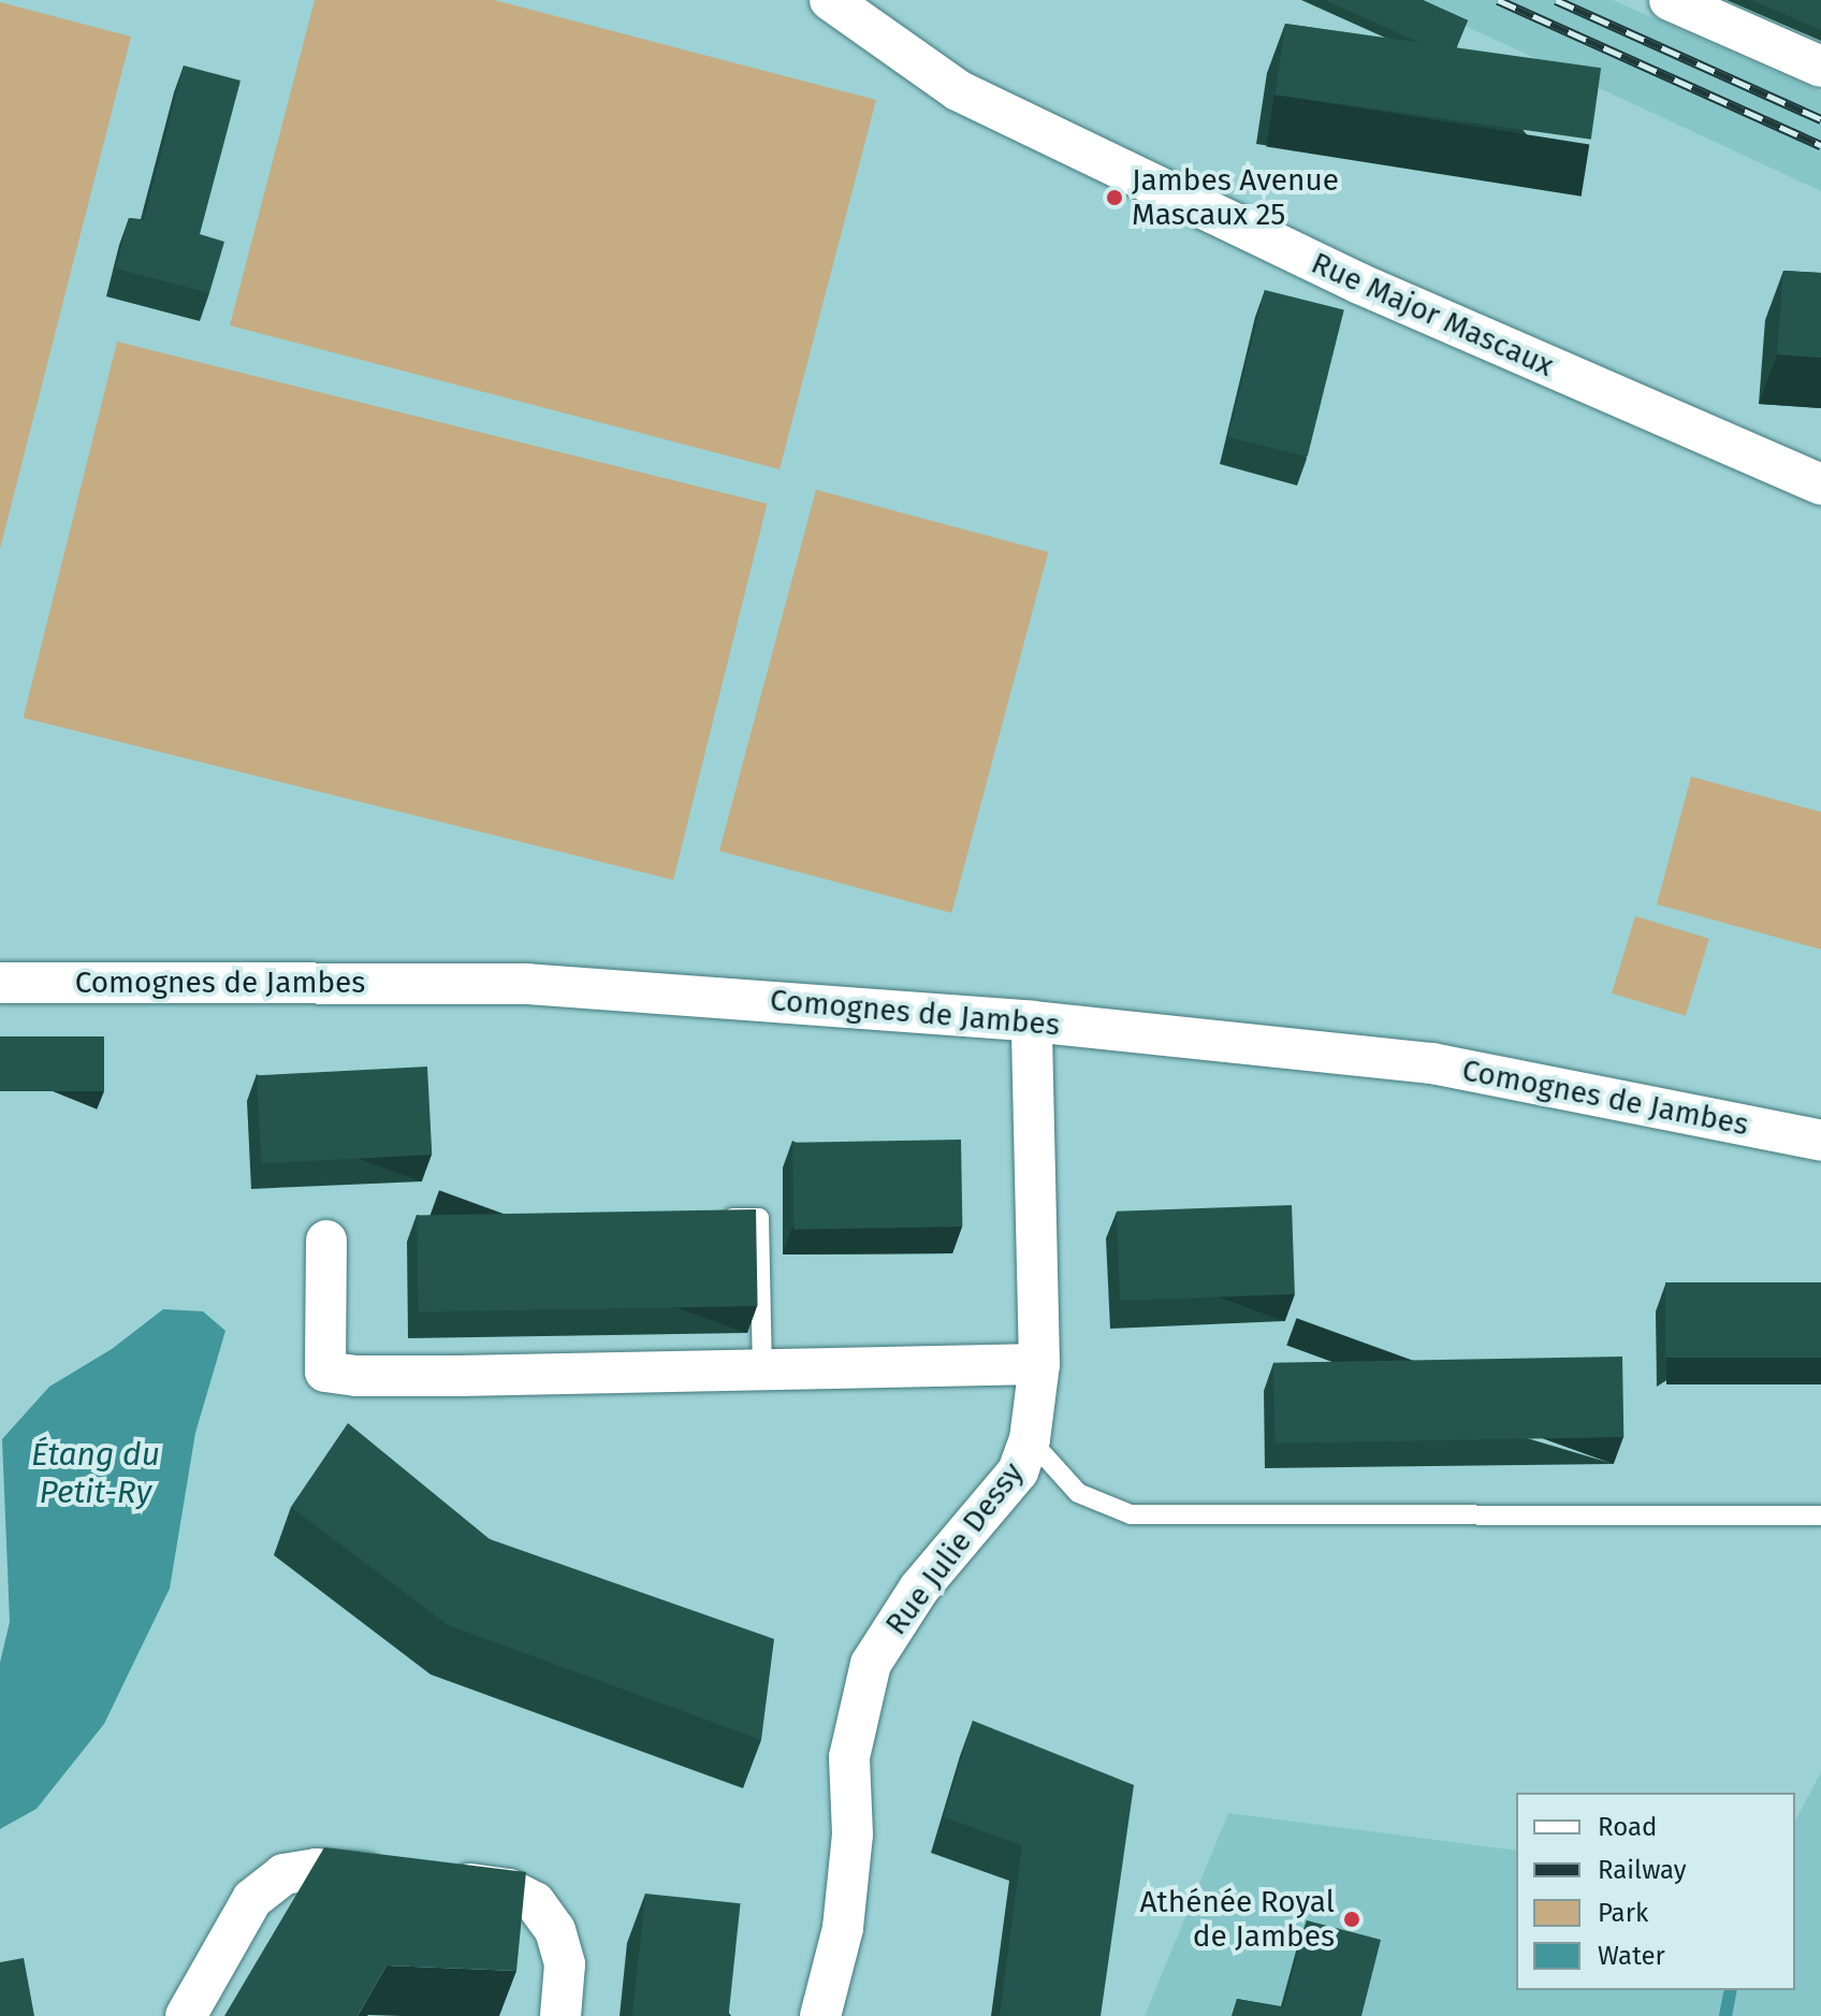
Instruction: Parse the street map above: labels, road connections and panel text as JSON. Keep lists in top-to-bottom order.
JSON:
{
  "streets": {
    "street": ["Rue Major Mascaux", "Comognes de Jambes", "Rue Julie Dessy"]
  },
  "crossings": [
    ["Comognes de Jambes", "Rue Julie Dessy"]
  ],
  "water": ["Étang du Petit-Ry"],
  "places": ["Jambes Avenue Mascaux 25", "Athénée Royal de Jambes"],
  "legend": [
    "Road",
    "Railway",
    "Park",
    "Water"
  ]
}
